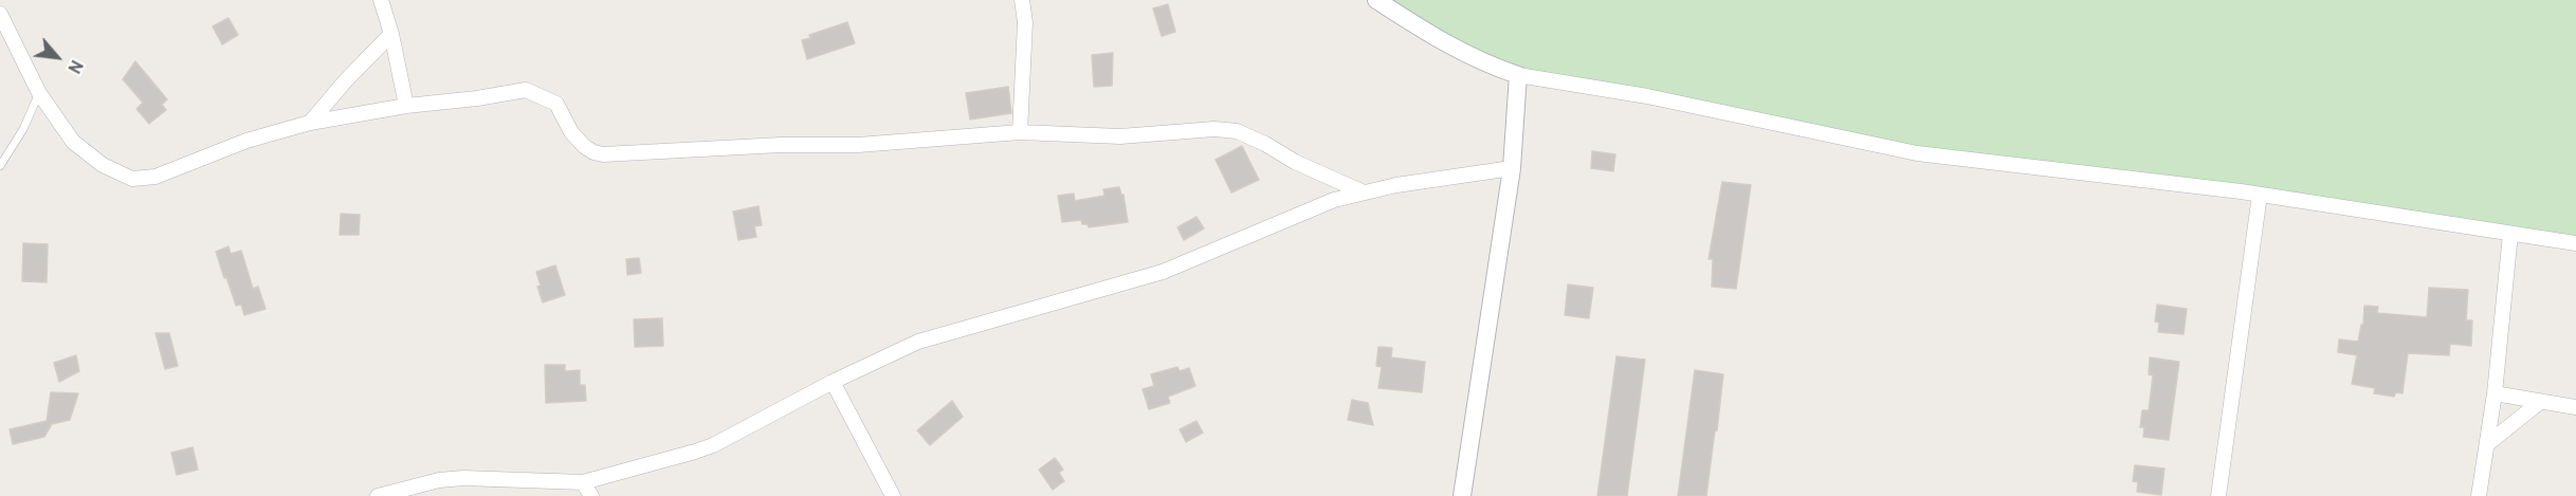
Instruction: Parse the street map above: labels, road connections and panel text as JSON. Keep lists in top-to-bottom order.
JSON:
{
  "north": "bottom right"
}
